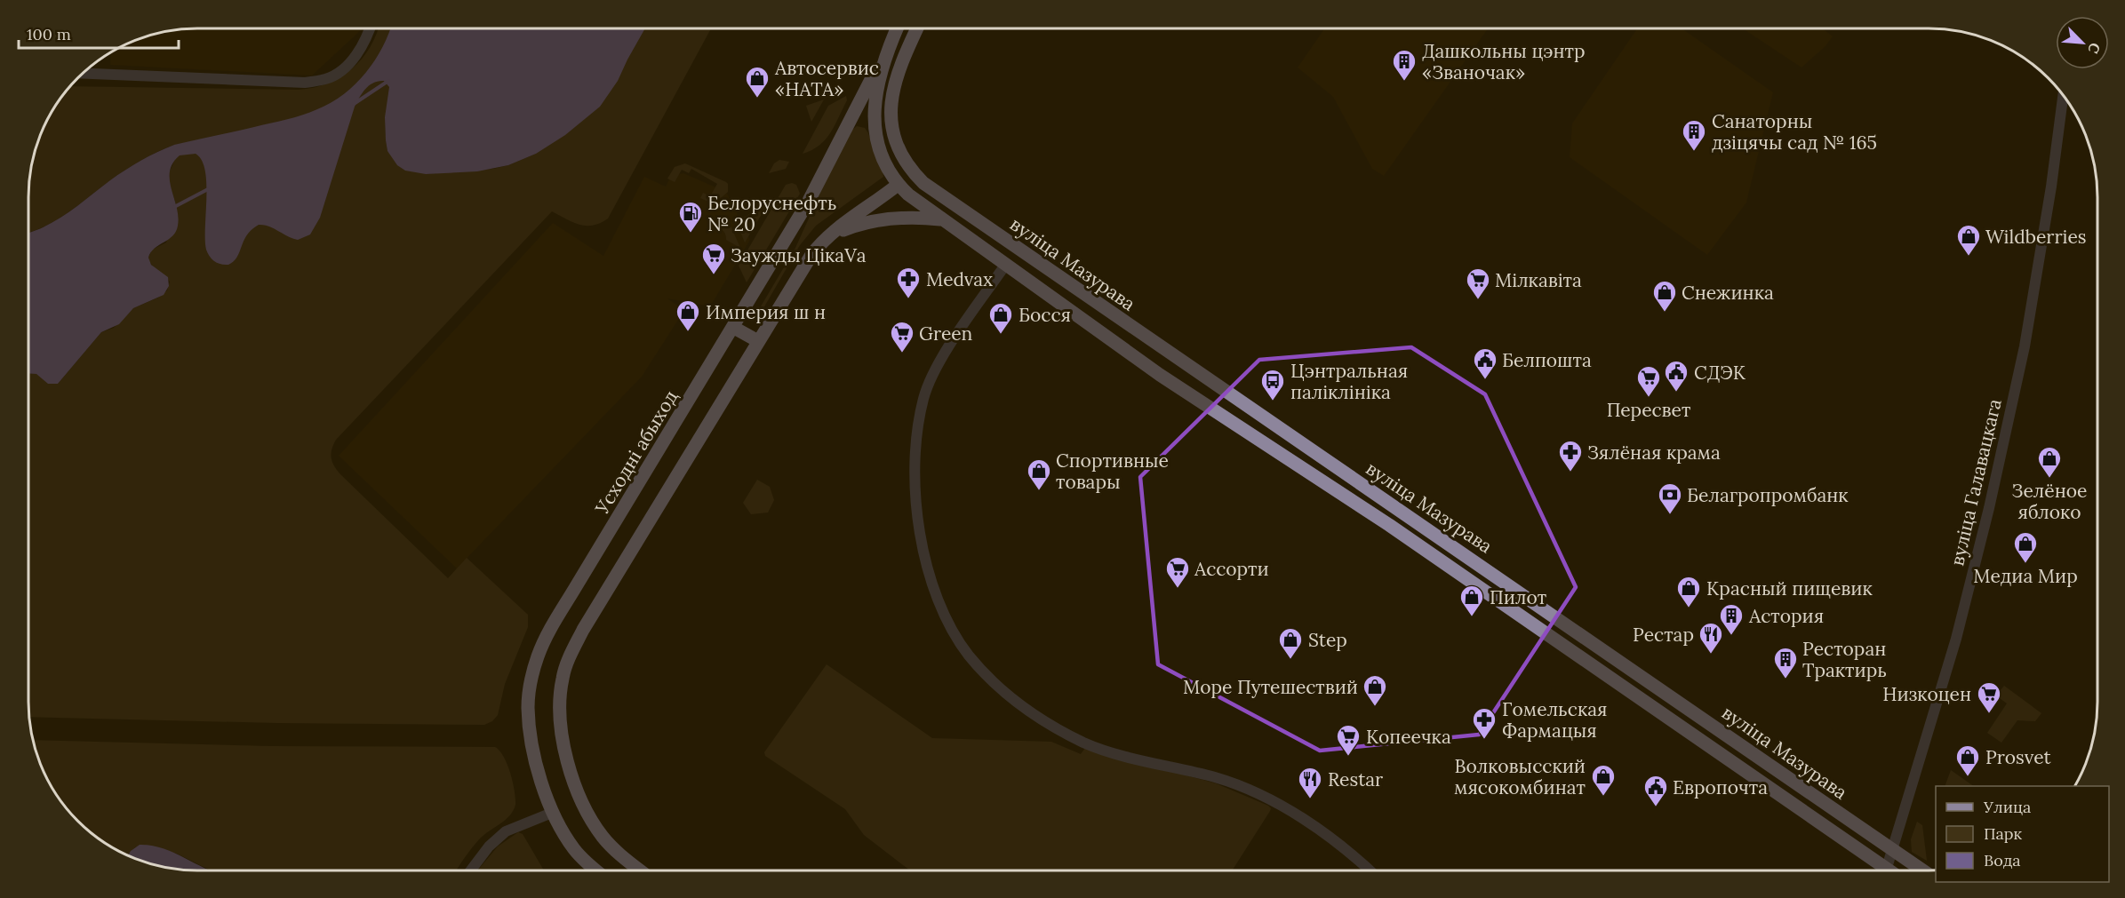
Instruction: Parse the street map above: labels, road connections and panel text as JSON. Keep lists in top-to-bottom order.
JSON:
{
  "streets": {
    "main road": ["вуліца Мазурава", "Усходні абыход"],
    "street": ["вуліца Галавацкага"]
  },
  "crossings": [
    ["вуліца Мазурава", "вуліца Галавацкага"]
  ],
  "places": {
    "building": [
      "Дашкольны цэнтр «Званочак»",
      "Санаторны дзіцячы сад № 165",
      "Астория",
      "Ресторан Трактирь"
    ],
    "shop": [
      "Автосервис «НАТА»",
      "Wildberries",
      "Снежинка",
      "Империя ш н",
      "Босся",
      "Зелёное яблоко",
      "Спортивные товары",
      "Медиа Мир",
      "Красный пищевик",
      "Пилот",
      "Step",
      "Море Путешествий",
      "Prosvet",
      "Волковысский мясокомбинат"
    ],
    "fuel station": ["Белоруснефть № 20"],
    "supermarket": [
      "Заужды ЦікаVа",
      "Мілкавіта",
      "Green",
      "Пересвет",
      "Ассорти",
      "Низкоцен",
      "Копеечка"
    ],
    "pharmacy": ["Medvax", "Зялёная крама", "Гомельская Фармацыя"],
    "public building": ["Белпошта", "СДЭК", "Европочта"],
    "bus stop": ["Цэнтральная паліклініка"],
    "bank": ["Белагропромбанк"],
    "restaurant": ["Рестар", "Restar"]
  },
  "legend": ["Улица", "Парк", "Вода"],
  "scale_bar": "100 m",
  "north": "bottom right"
}
